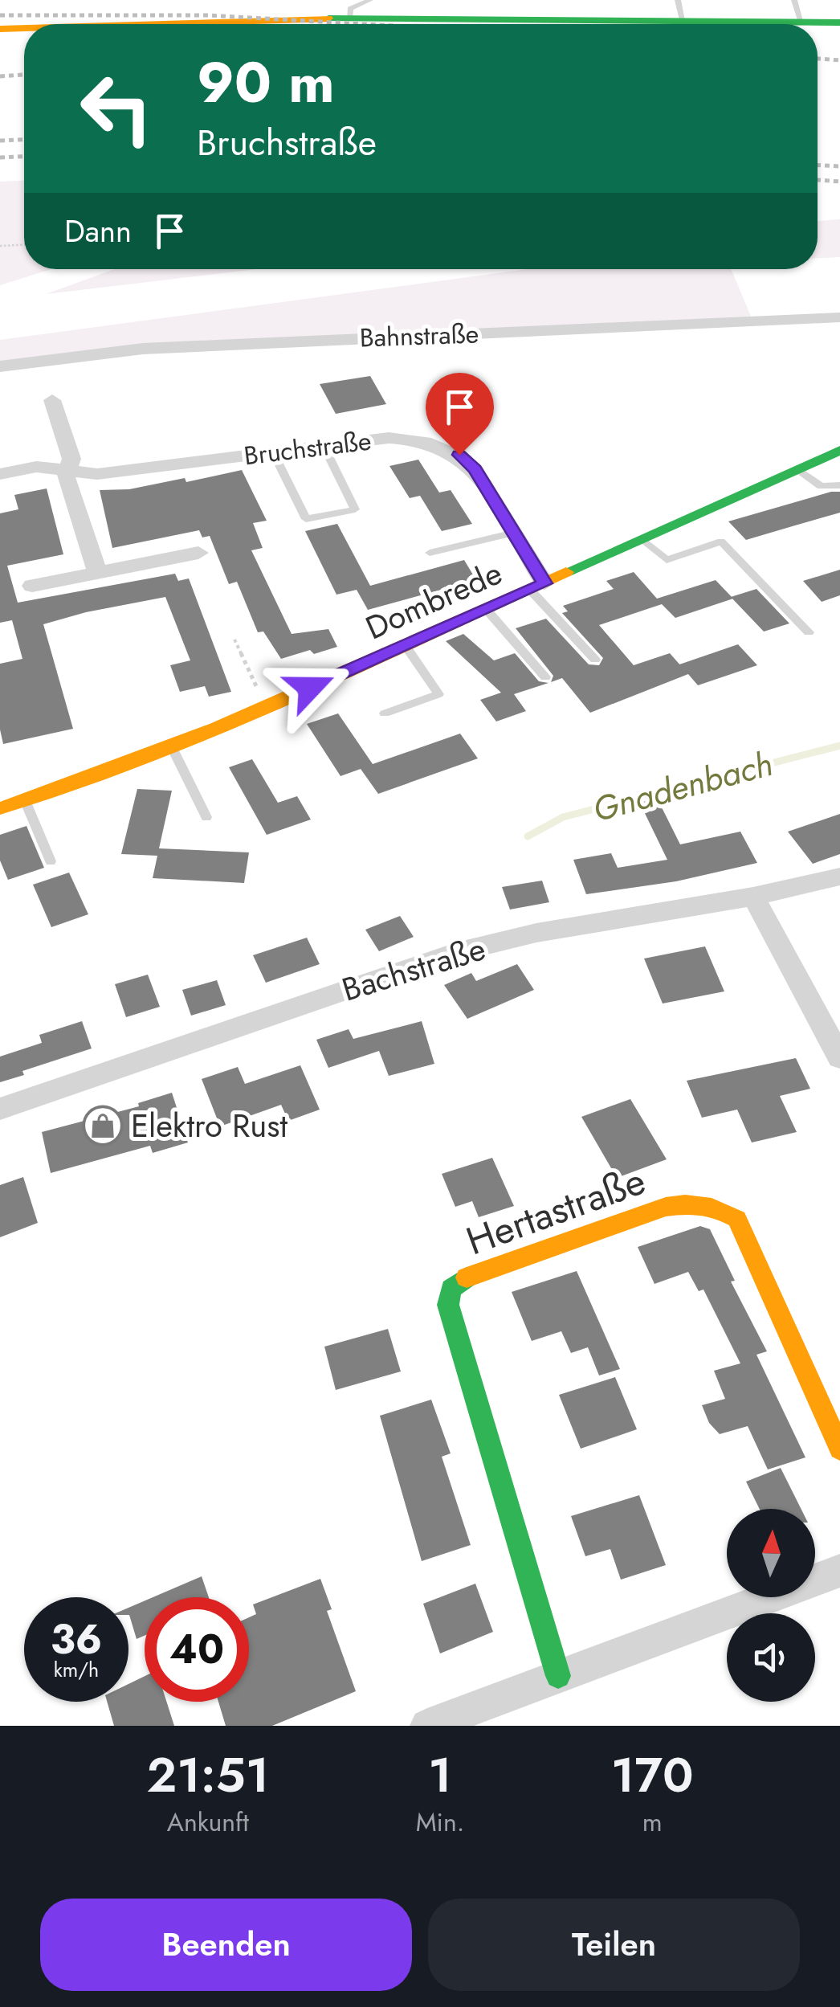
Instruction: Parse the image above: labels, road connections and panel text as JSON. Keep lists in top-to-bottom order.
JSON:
{
  "streets": {
    "street": [
      "Bahnstraße",
      "Bruchstraße",
      "Dombrede",
      "Bachstraße",
      "Hertastraße"
    ]
  },
  "crossings": [
    ["Bruchstraße", "Dombrede"]
  ],
  "water": ["Gnadenbach"],
  "places": {
    "shop": ["Elektro Rust"]
  },
  "north": "top",
  "page": {
    "turn": ["90 m", "Bruchstraße"],
    "then": "Dann",
    "speed": "36 km/h",
    "limit": "40",
    "eta": [
      "21:51",
      "Ankunft",
      "1",
      "Min.",
      "170",
      "m"
    ],
    "buttons": ["Beenden", "Teilen"]
  }
}
